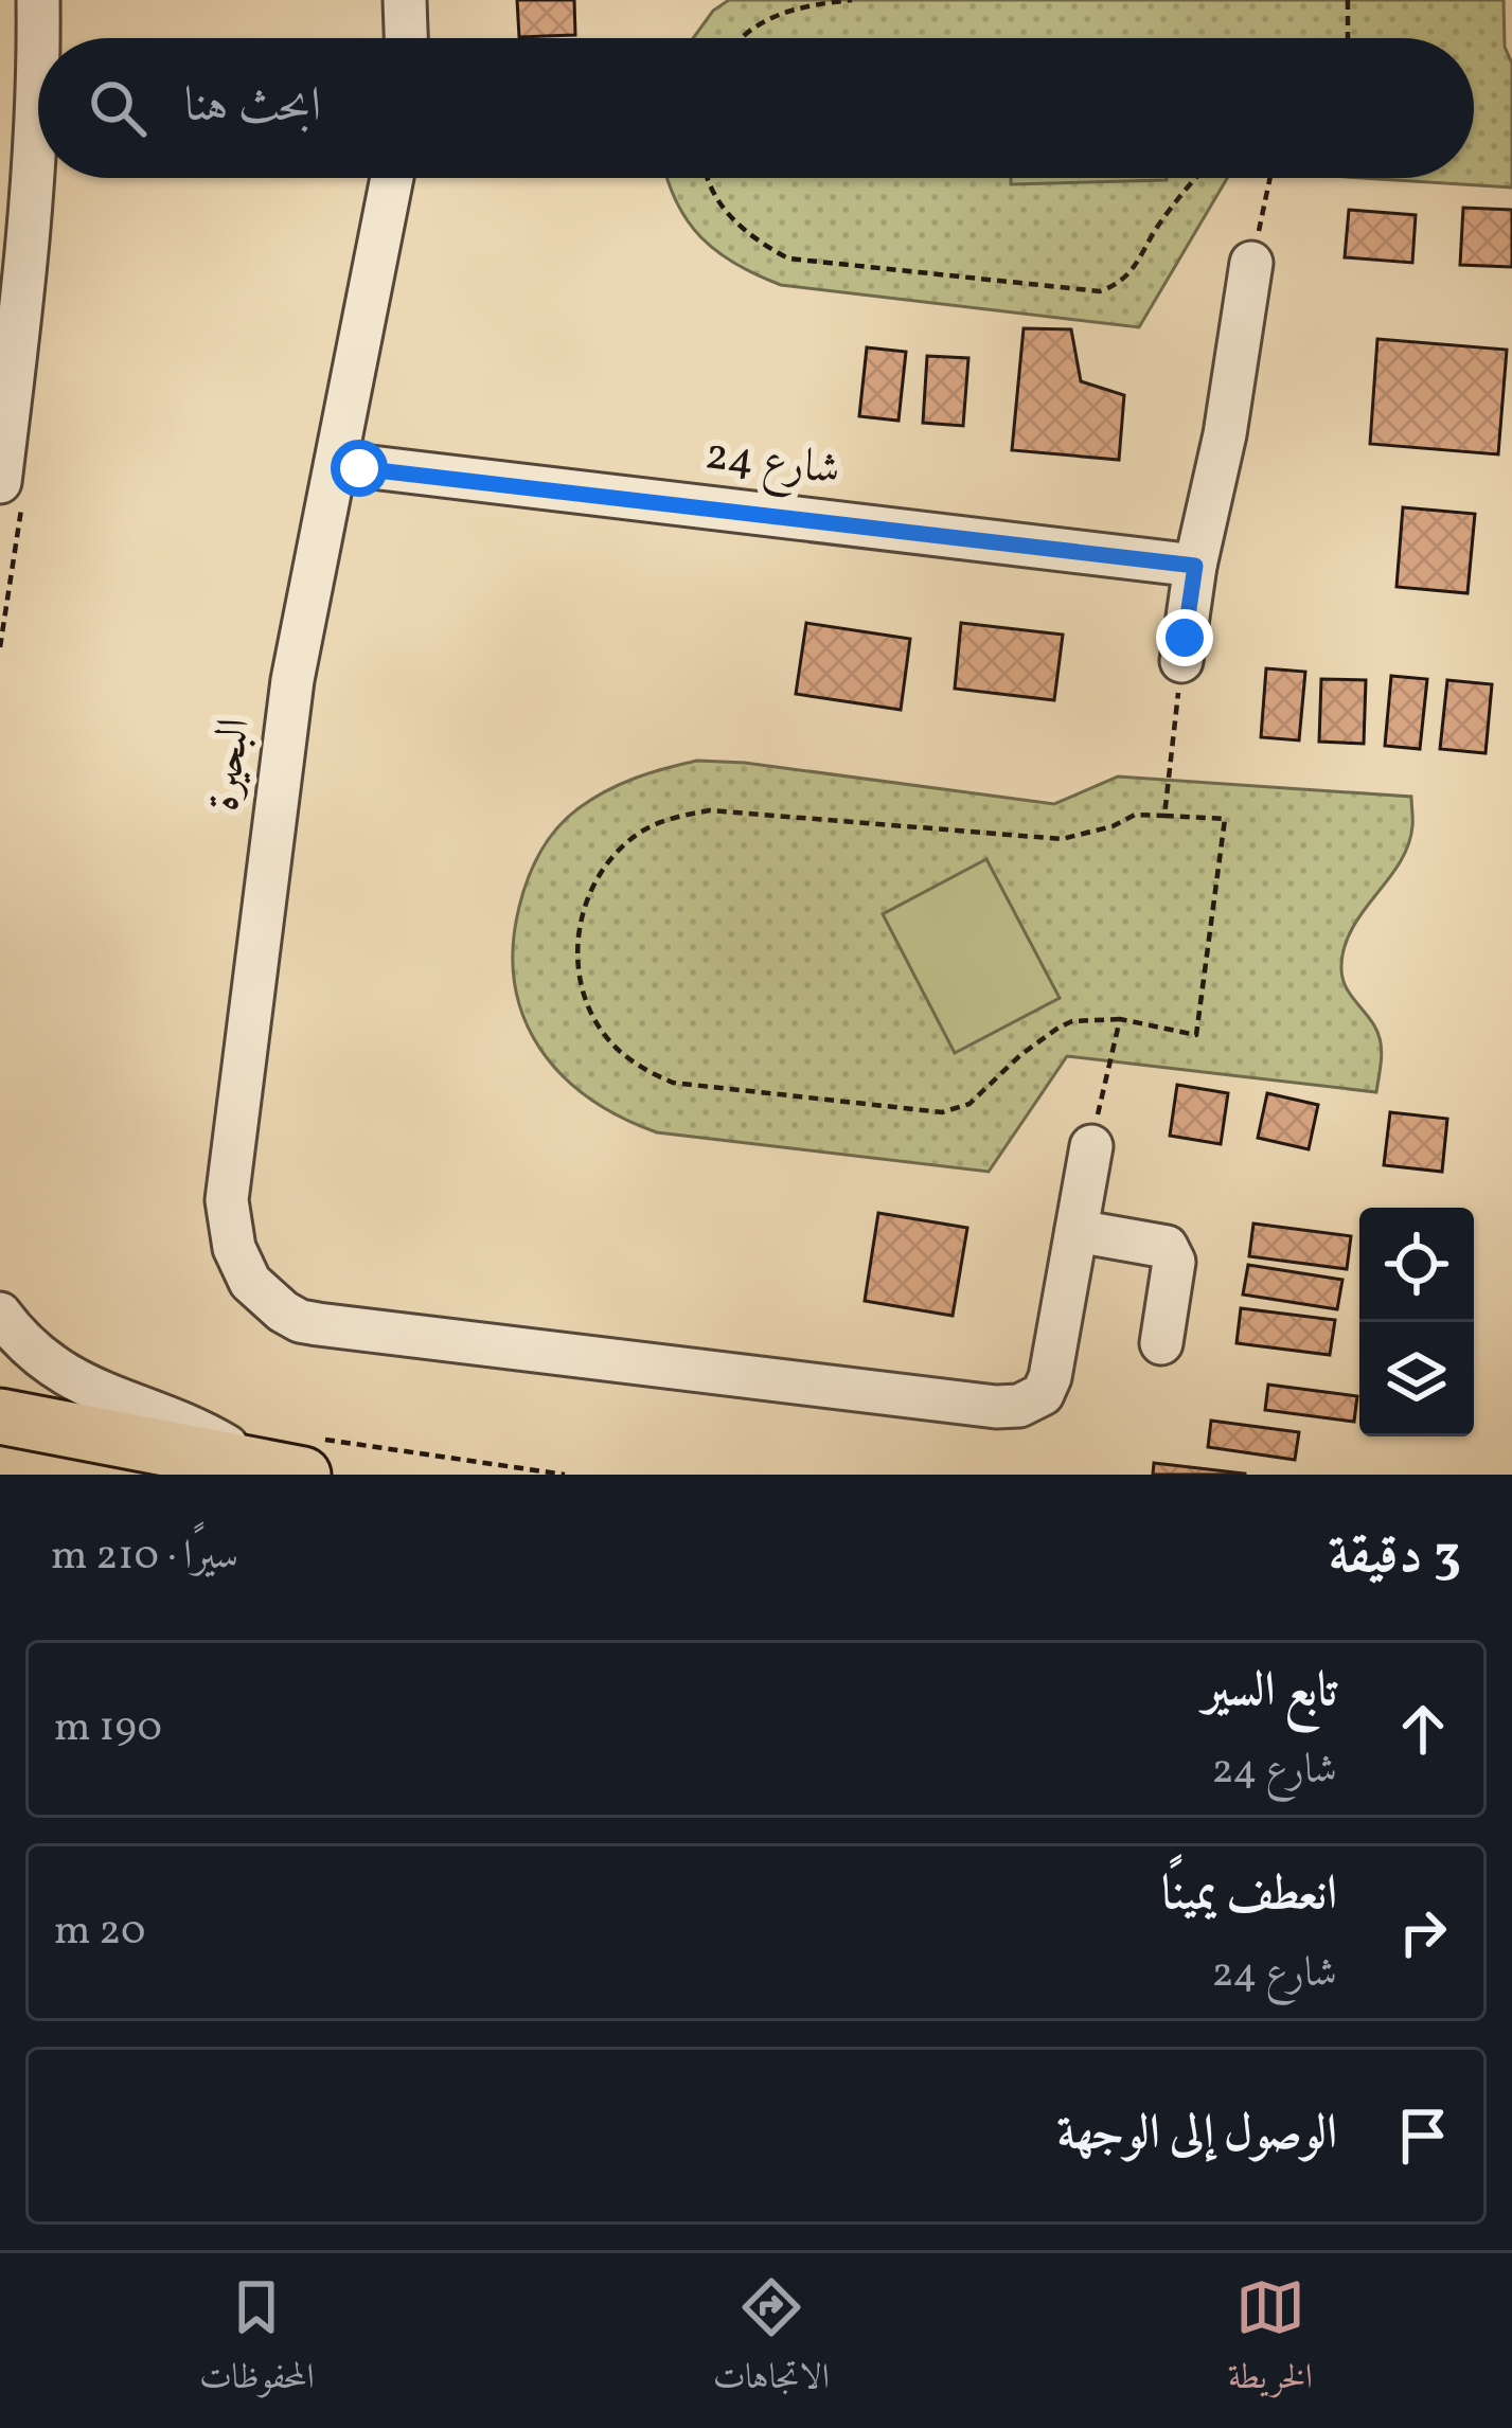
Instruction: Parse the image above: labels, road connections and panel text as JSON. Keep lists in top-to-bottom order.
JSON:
{
  "streets": {
    "street": ["شارع 24", "البحيرة"]
  },
  "crossings": [
    ["شارع 24", "البحيرة"]
  ],
  "page": {
    "search": "ابحث هنا",
    "heading": ["3 دقيقة", "سيرًا · 210 m"],
    "list": [
      ["تابع السير", "شارع 24", "190 m"],
      ["انعطف يمينًا", "شارع 24", "20 m"],
      "الوصول إلى الوجهة"
    ],
    "nav": ["الخريطة", "الاتجاهات", "المحفوظات"]
  }
}
